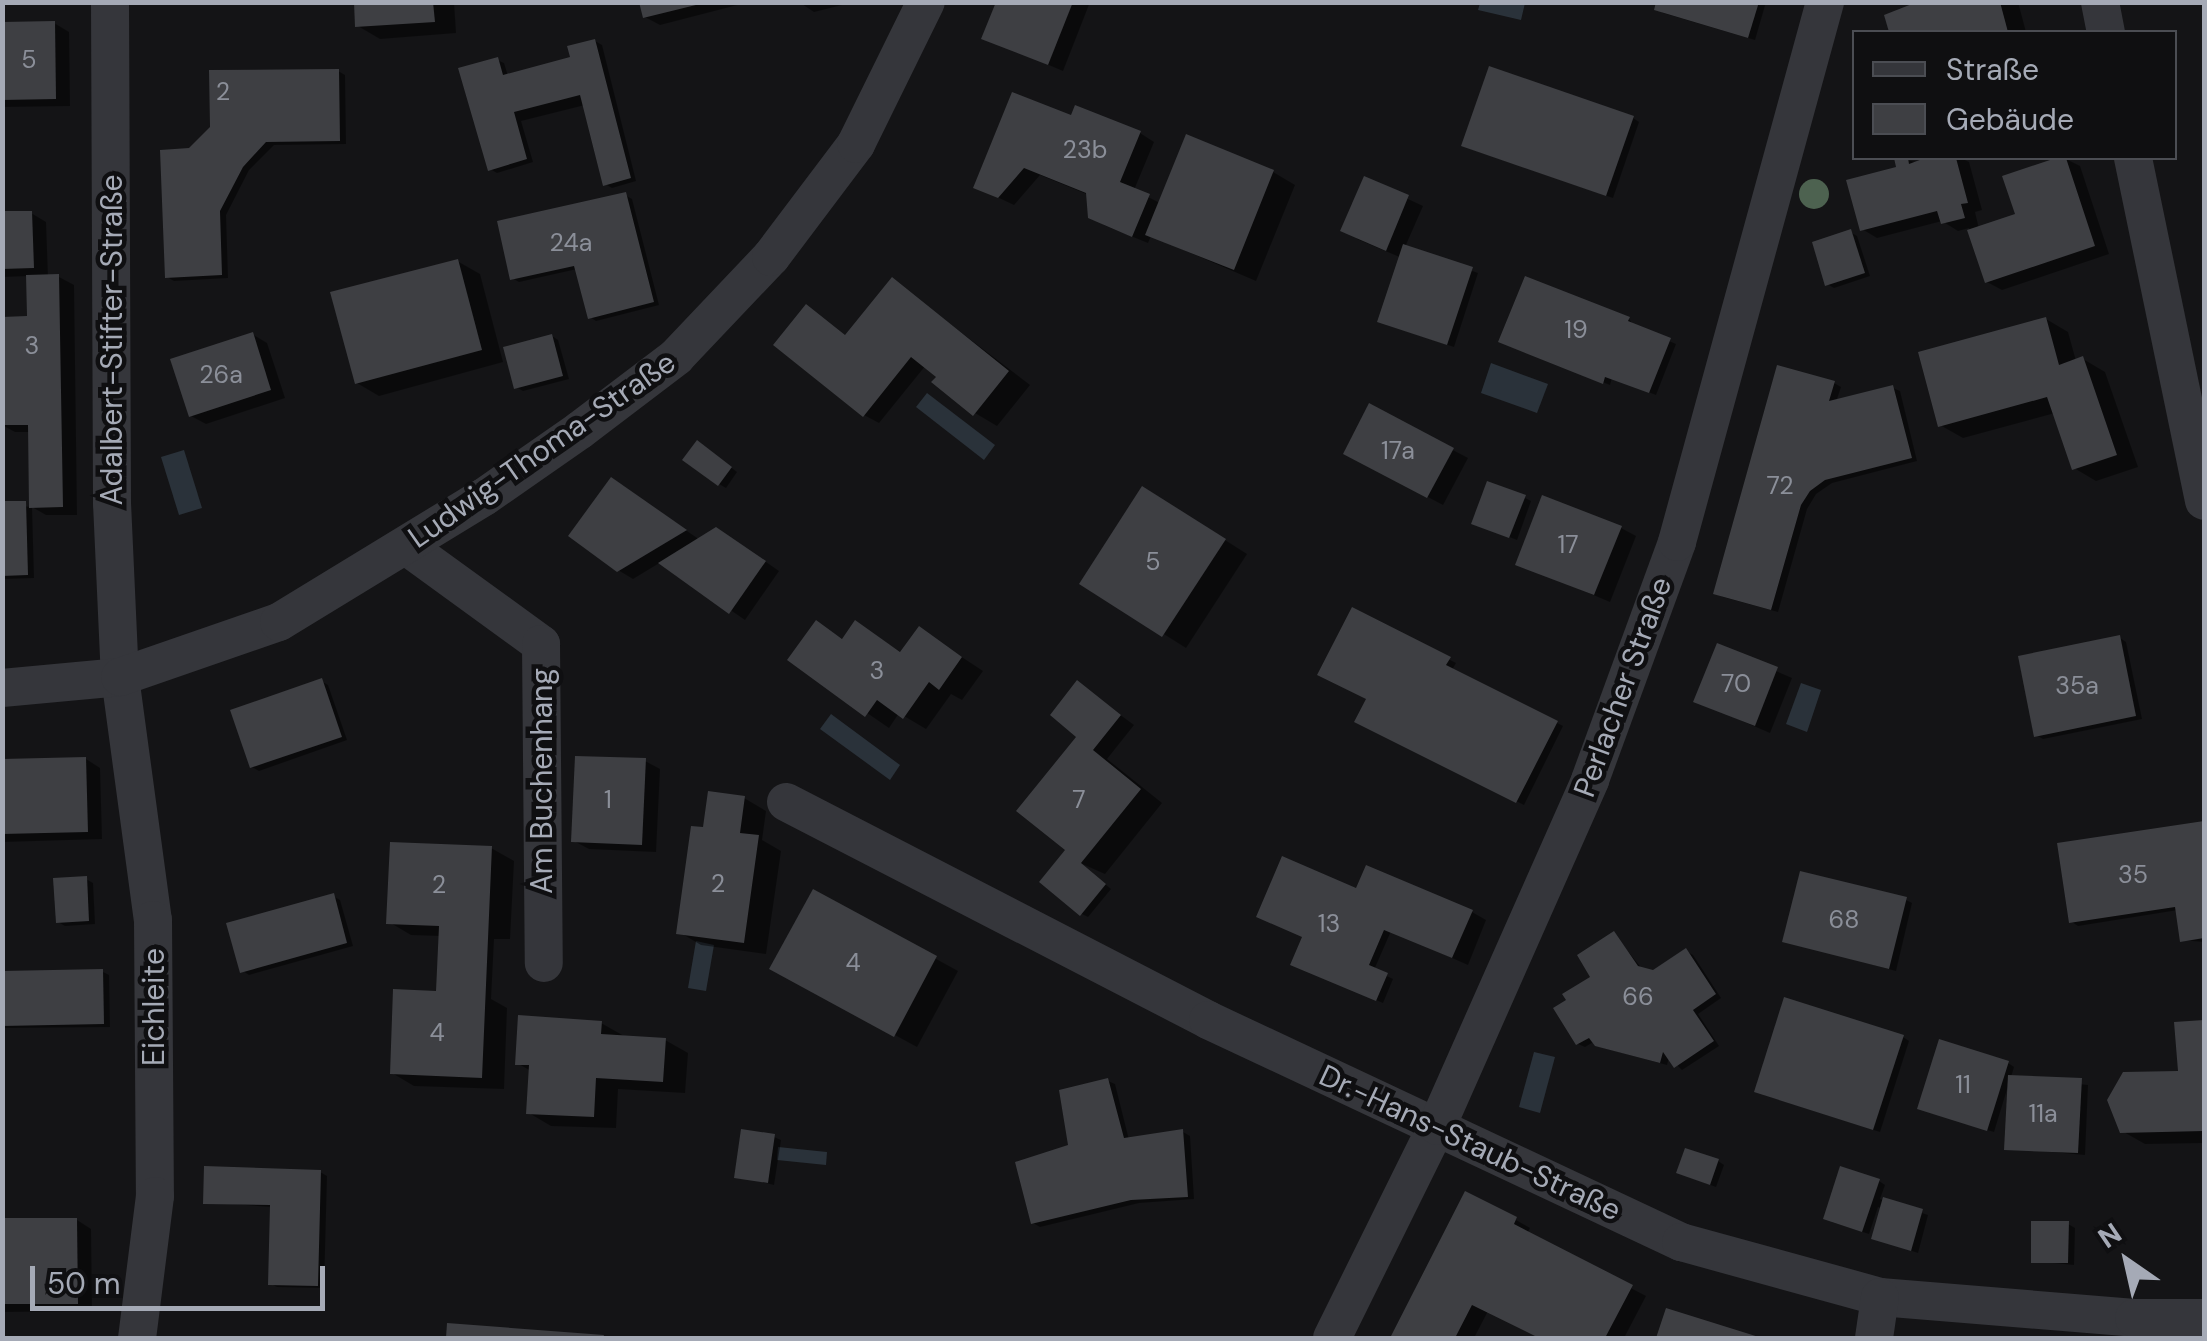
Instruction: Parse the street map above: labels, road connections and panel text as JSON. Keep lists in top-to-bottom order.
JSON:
{
  "streets": {
    "street": [
      "Adalbert-Stifter-Straße",
      "Ludwig-Thoma-Straße",
      "Perlacher Straße",
      "Am Buchenhang",
      "Eichleite",
      "Dr.-Hans-Staub-Straße"
    ]
  },
  "crossings": [
    ["Adalbert-Stifter-Straße", "Ludwig-Thoma-Straße"],
    ["Adalbert-Stifter-Straße", "Eichleite"],
    ["Ludwig-Thoma-Straße", "Am Buchenhang"],
    ["Ludwig-Thoma-Straße", "Eichleite"],
    ["Perlacher Straße", "Dr.-Hans-Staub-Straße"]
  ],
  "house_numbers": [
    "5",
    "2",
    "23b",
    "24a",
    "19",
    "3",
    "26a",
    "17a",
    "72",
    "17",
    "5",
    "3",
    "70",
    "35a",
    "1",
    "7",
    "35",
    "2",
    "2",
    "68",
    "13",
    "4",
    "66",
    "4",
    "11",
    "11a"
  ],
  "legend": ["Straße", "Gebäude"],
  "scale_bar": "50 m",
  "north": "top left"
}
